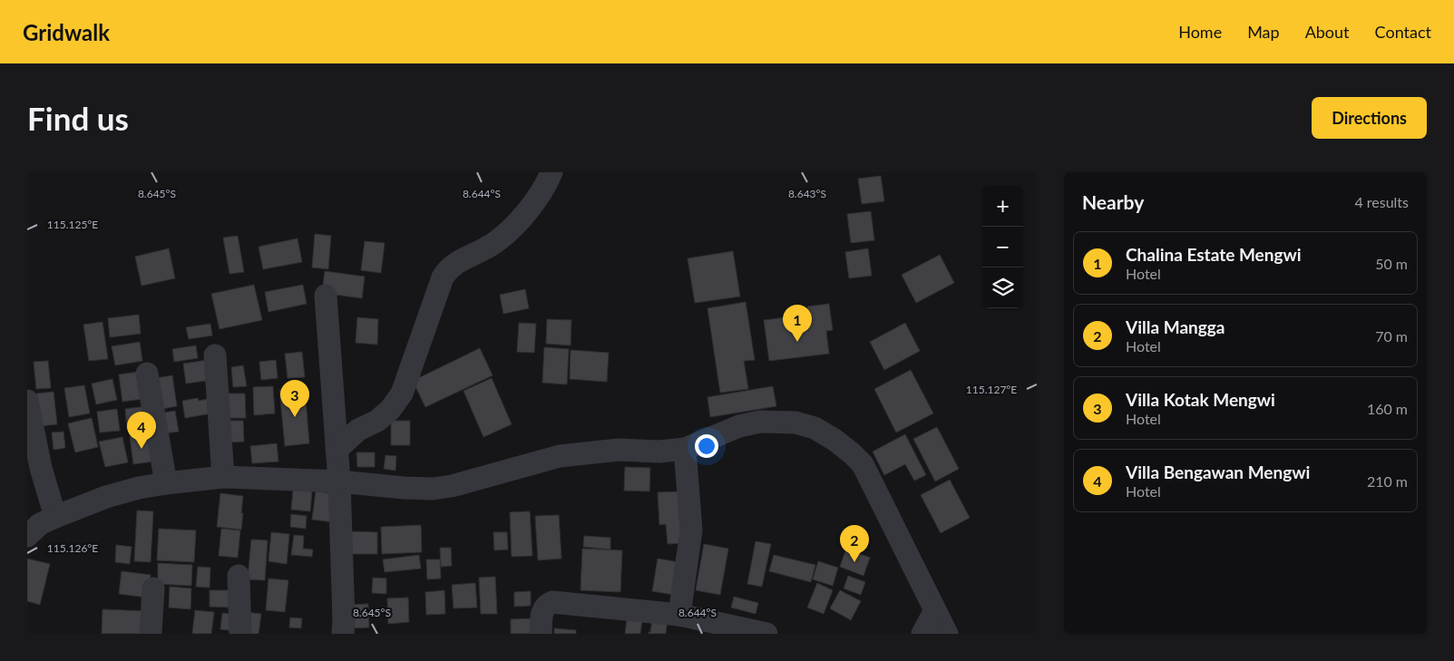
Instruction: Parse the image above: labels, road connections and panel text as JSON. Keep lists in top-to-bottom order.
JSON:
{
  "page": {
    "header": "Gridwalk",
    "nav": [
      "Home",
      "Map",
      "About",
      "Contact"
    ],
    "buttons": "Directions",
    "title": "Find us",
    "heading": ["Nearby", "4 results"],
    "map_buttons": ["+", "−"],
    "list": [
      {
        "mark": "1",
        "name": "Chalina Estate Mengwi",
        "note": "Hotel",
        "value": "50 m"
      },
      {
        "mark": "2",
        "name": "Villa Mangga",
        "note": "Hotel",
        "value": "70 m"
      },
      {
        "mark": "3",
        "name": "Villa Kotak Mengwi",
        "note": "Hotel",
        "value": "160 m"
      },
      {
        "mark": "4",
        "name": "Villa Bengawan Mengwi",
        "note": "Hotel",
        "value": "210 m"
      }
    ],
    "pins": [
      "1",
      "3",
      "4",
      "2"
    ]
  },
  "coordinates": [
    "8.645°S",
    "8.644°S",
    "8.643°S",
    "115.125°E",
    "115.127°E",
    "115.126°E"
  ]
}
